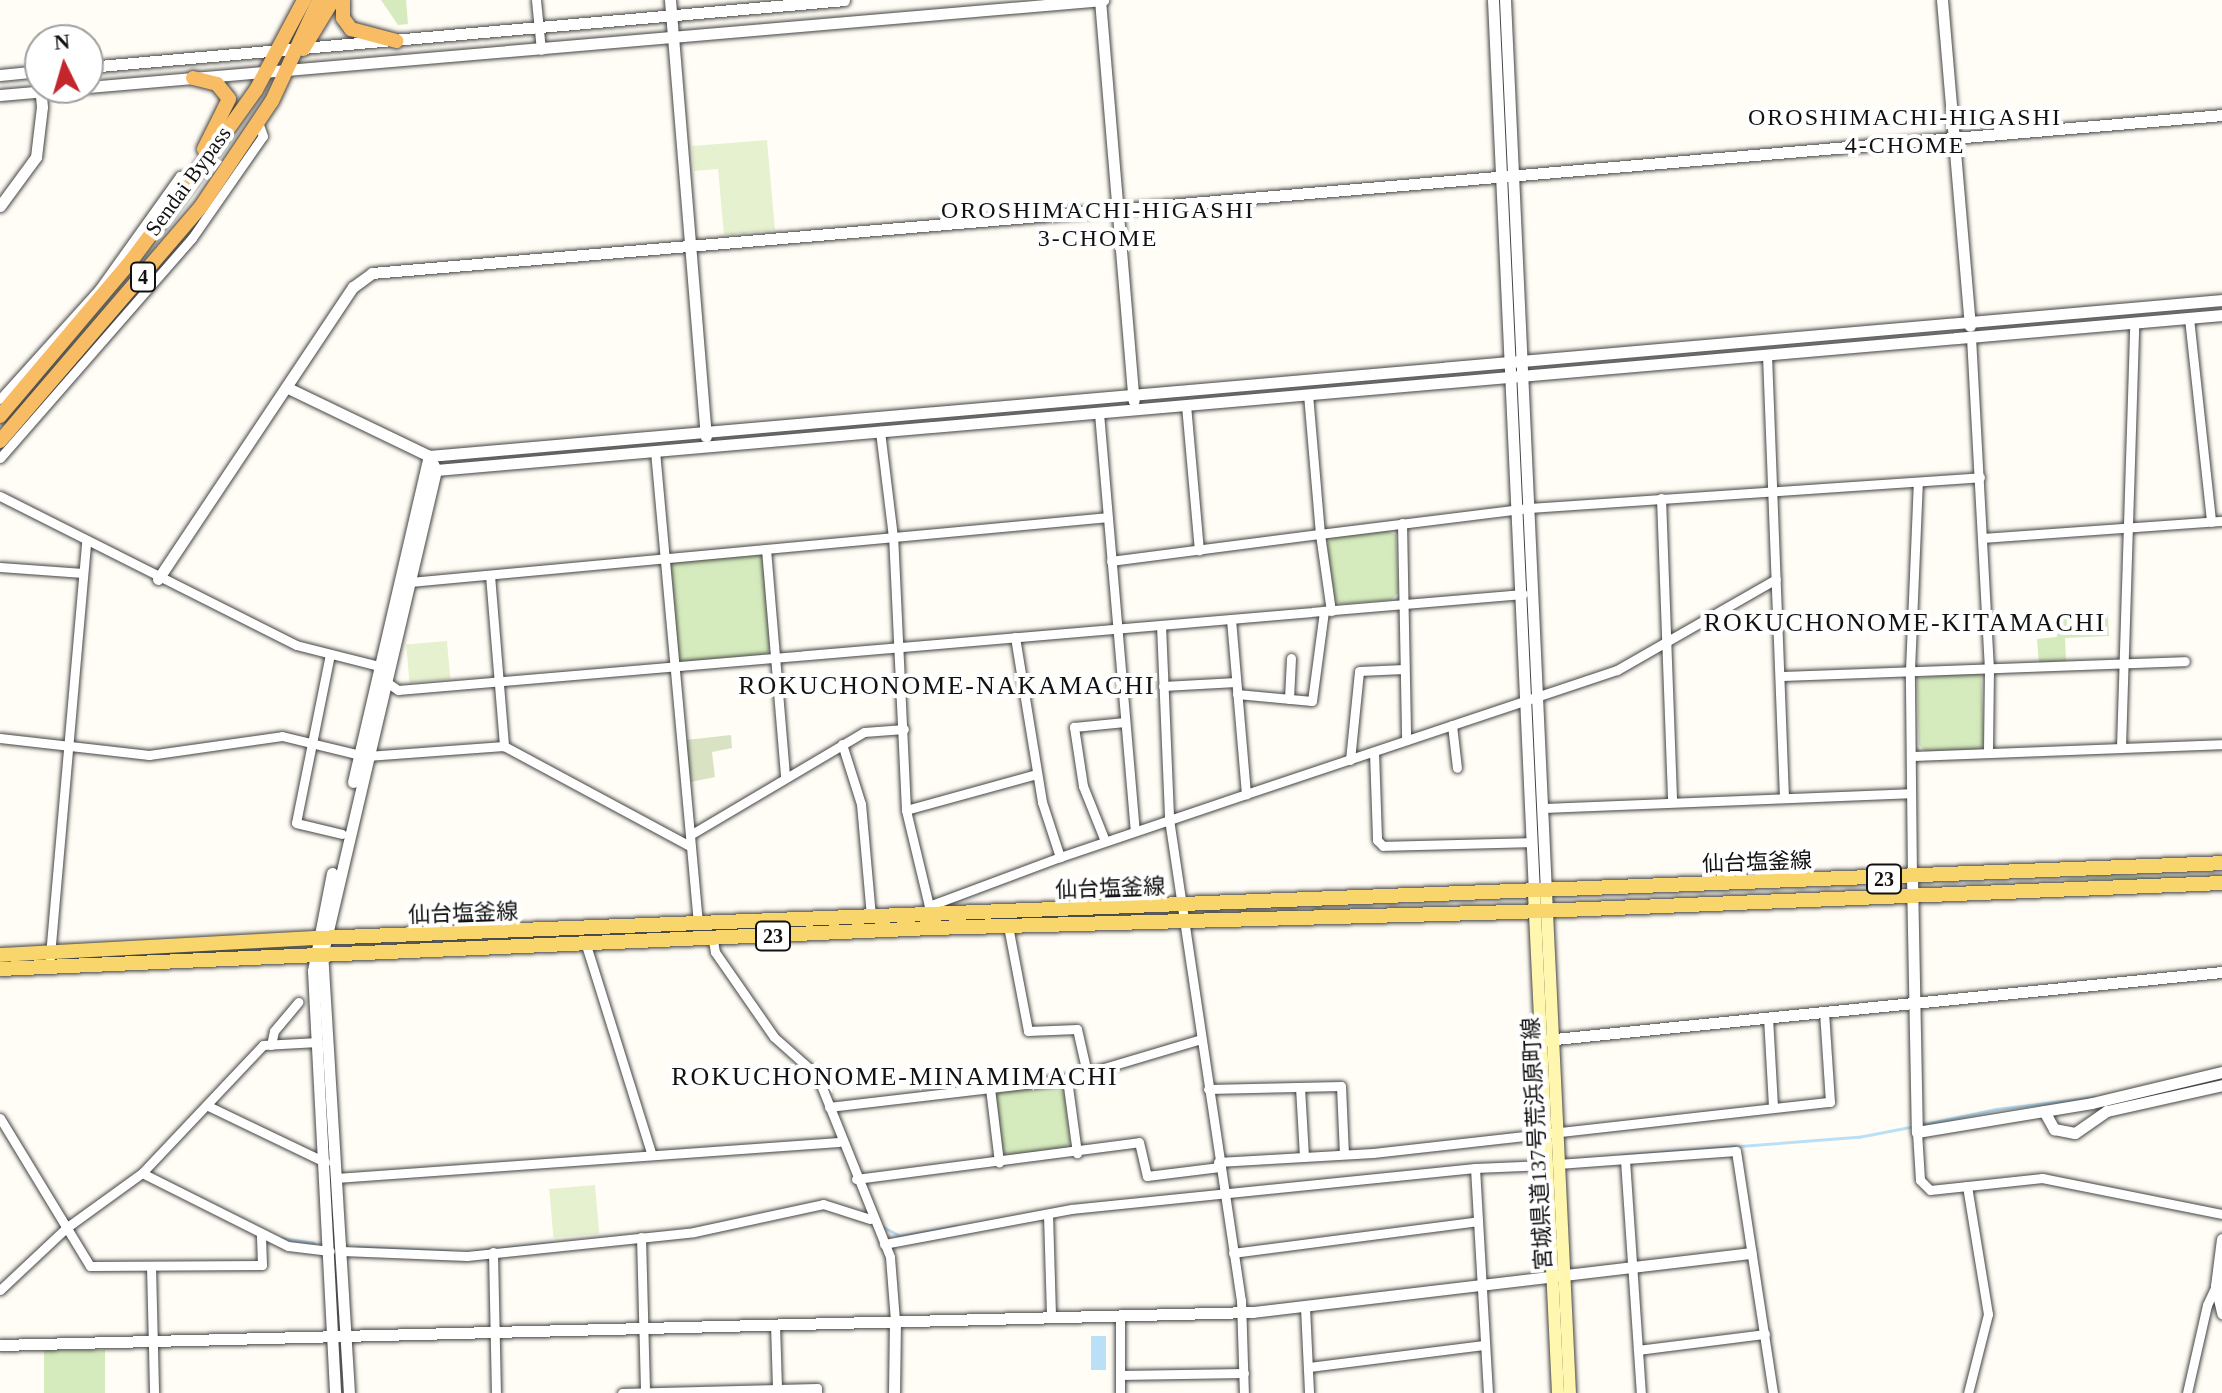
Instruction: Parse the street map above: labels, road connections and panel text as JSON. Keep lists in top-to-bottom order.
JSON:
{
  "streets": {
    "highway": ["Sendai Bypass", "4"],
    "main road": ["仙台塩釜線", "23", "宮城県道137号荒浜原町線"]
  },
  "crossings": [
    ["Sendai Bypass", "4"],
    ["仙台塩釜線", "宮城県道137号荒浜原町線"]
  ],
  "districts": [
    "OROSHIMACHI-HIGASHI 4-CHOME",
    "OROSHIMACHI-HIGASHI 3-CHOME",
    "ROKUCHONOME-KITAMACHI",
    "ROKUCHONOME-NAKAMACHI",
    "ROKUCHONOME-MINAMIMACHI"
  ],
  "north": "top"
}
